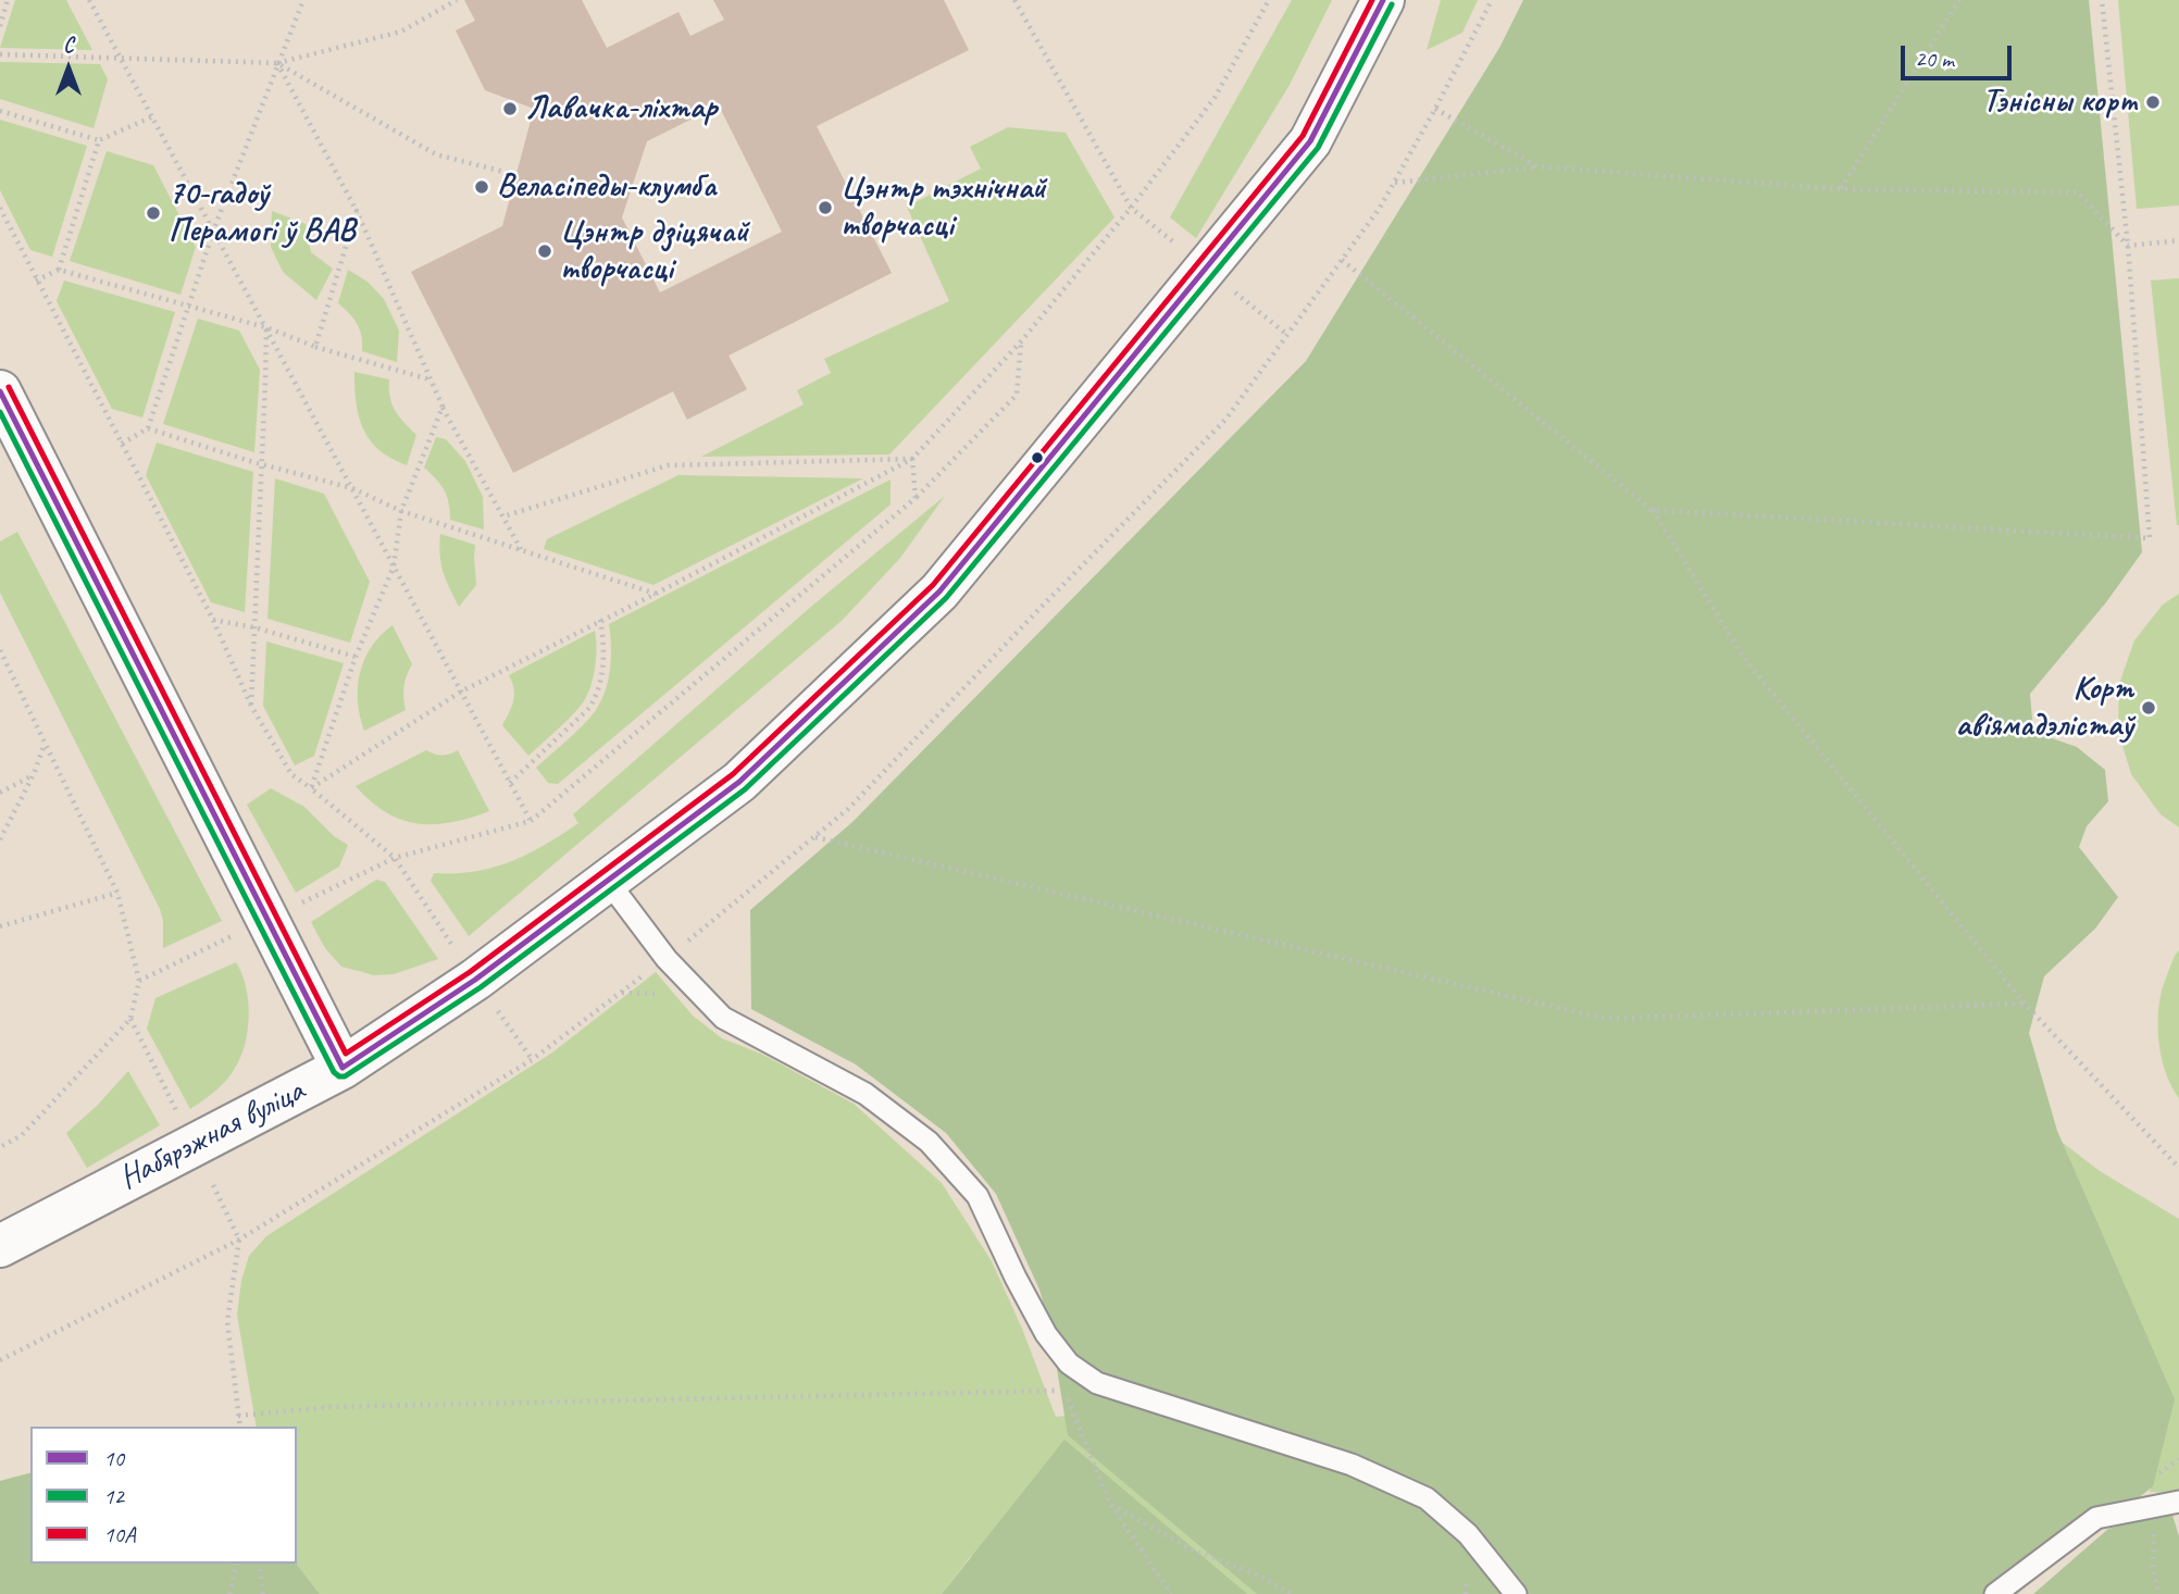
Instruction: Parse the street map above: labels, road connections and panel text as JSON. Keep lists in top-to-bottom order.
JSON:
{
  "streets": {
    "main road": ["Набярэжная вуліца"]
  },
  "places": [
    "Тэнісны корт",
    "Лавачка-ліхтар",
    "Веласіпеды-клумба",
    "Цэнтр тэхнічнай творчасці",
    "70-гадоў Перамогі ў ВАВ",
    "Цэнтр дзіцячай творчасці",
    "Корт авіямадэлістаў"
  ],
  "lines": ["transit line 10", "transit line 10A", "transit line 12"],
  "legend": ["10", "12", "10A"],
  "scale_bar": "20 m",
  "north": "top"
}
